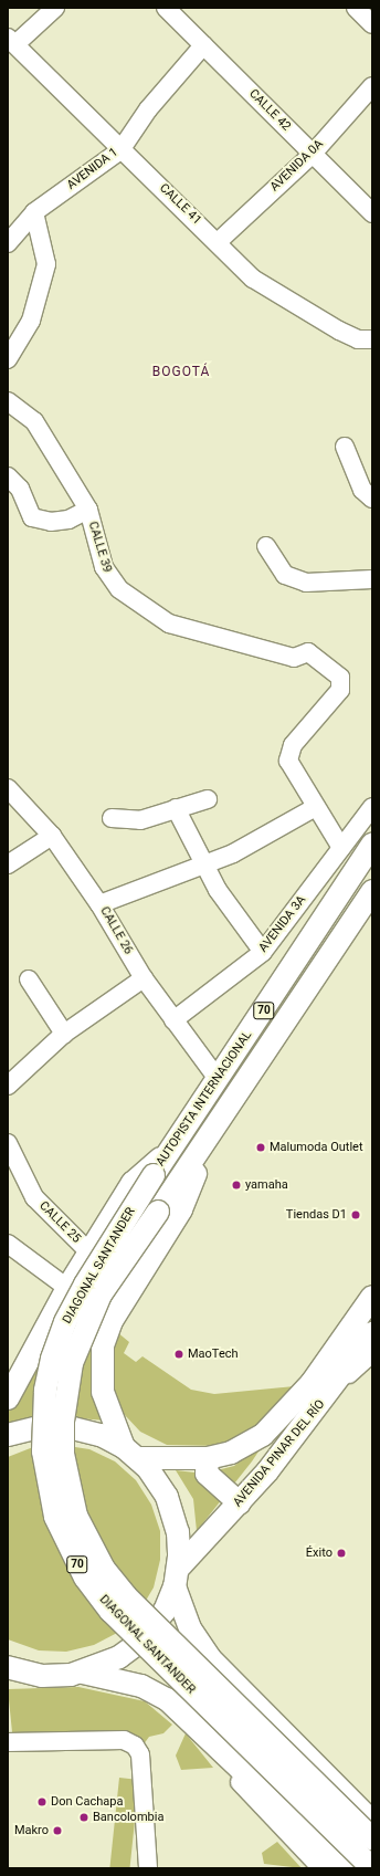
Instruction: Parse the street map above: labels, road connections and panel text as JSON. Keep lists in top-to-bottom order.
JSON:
{
  "streets": {
    "main road": [
      "70",
      "AUTOPISTA INTERNACIONAL",
      "DIAGONAL SANTANDER",
      "AVENIDA PINAR DEL RÍO"
    ],
    "street": [
      "CALLE 42",
      "AVENIDA 0A",
      "AVENIDA 1",
      "CALLE 41",
      "CALLE 39",
      "AVENIDA 3A",
      "CALLE 26",
      "CALLE 25"
    ]
  },
  "crossings": [
    ["CALLE 42", "AVENIDA 0A"],
    ["CALLE 42", "AVENIDA 1"],
    ["AVENIDA 0A", "CALLE 41"],
    ["AVENIDA 1", "CALLE 41"],
    ["AVENIDA 3A", "CALLE 26"],
    ["CALLE 26", "AUTOPISTA INTERNACIONAL"],
    ["AUTOPISTA INTERNACIONAL", "DIAGONAL SANTANDER"],
    ["AUTOPISTA INTERNACIONAL", "AVENIDA PINAR DEL RÍO"]
  ],
  "districts": ["BOGOTÁ"],
  "places": [
    "Malumoda Outlet",
    "yamaha",
    "Tiendas D1",
    "MaoTech",
    "Éxito",
    "Don Cachapa",
    "Bancolombia",
    "Makro"
  ]
}
